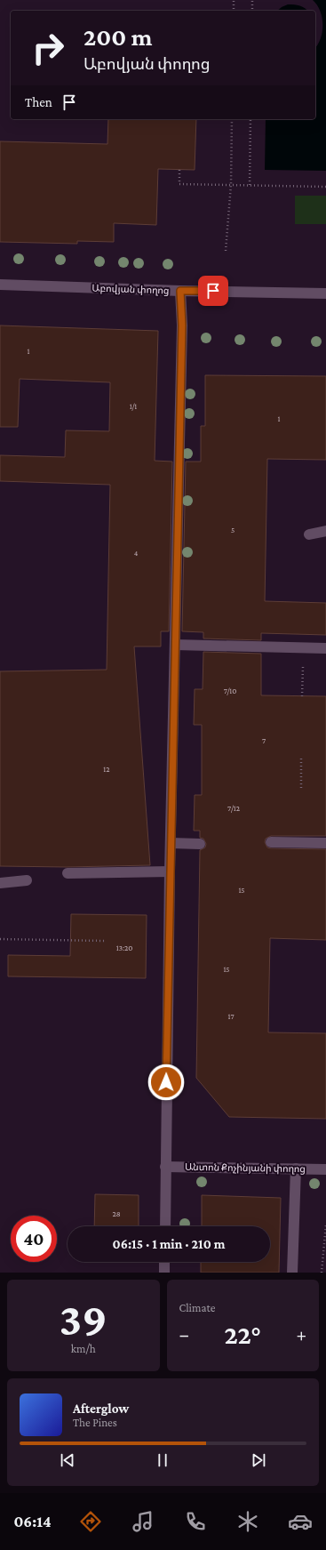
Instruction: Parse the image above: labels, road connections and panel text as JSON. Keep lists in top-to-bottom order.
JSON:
{
  "streets": {
    "street": ["Աբովյան փողոց", "Անտոն Քոչինյանի փողոց"]
  },
  "house_numbers": [
    "1",
    "1/1",
    "1",
    "5",
    "4",
    "7/10",
    "7",
    "12",
    "7/12",
    "15",
    "13:20",
    "15",
    "17",
    "28"
  ],
  "page": {
    "turn": ["200 m", "Աբովյան փողոց"],
    "then": "Then",
    "limit": "40",
    "trip": "06:15 · 1 min · 210 m",
    "tile": [
      ["39", "km/h"],
      "Climate"
    ],
    "heat": ["−", "22°", "+"],
    "song": ["Afterglow", "The Pines"],
    "tabs": "06:14"
  }
}
